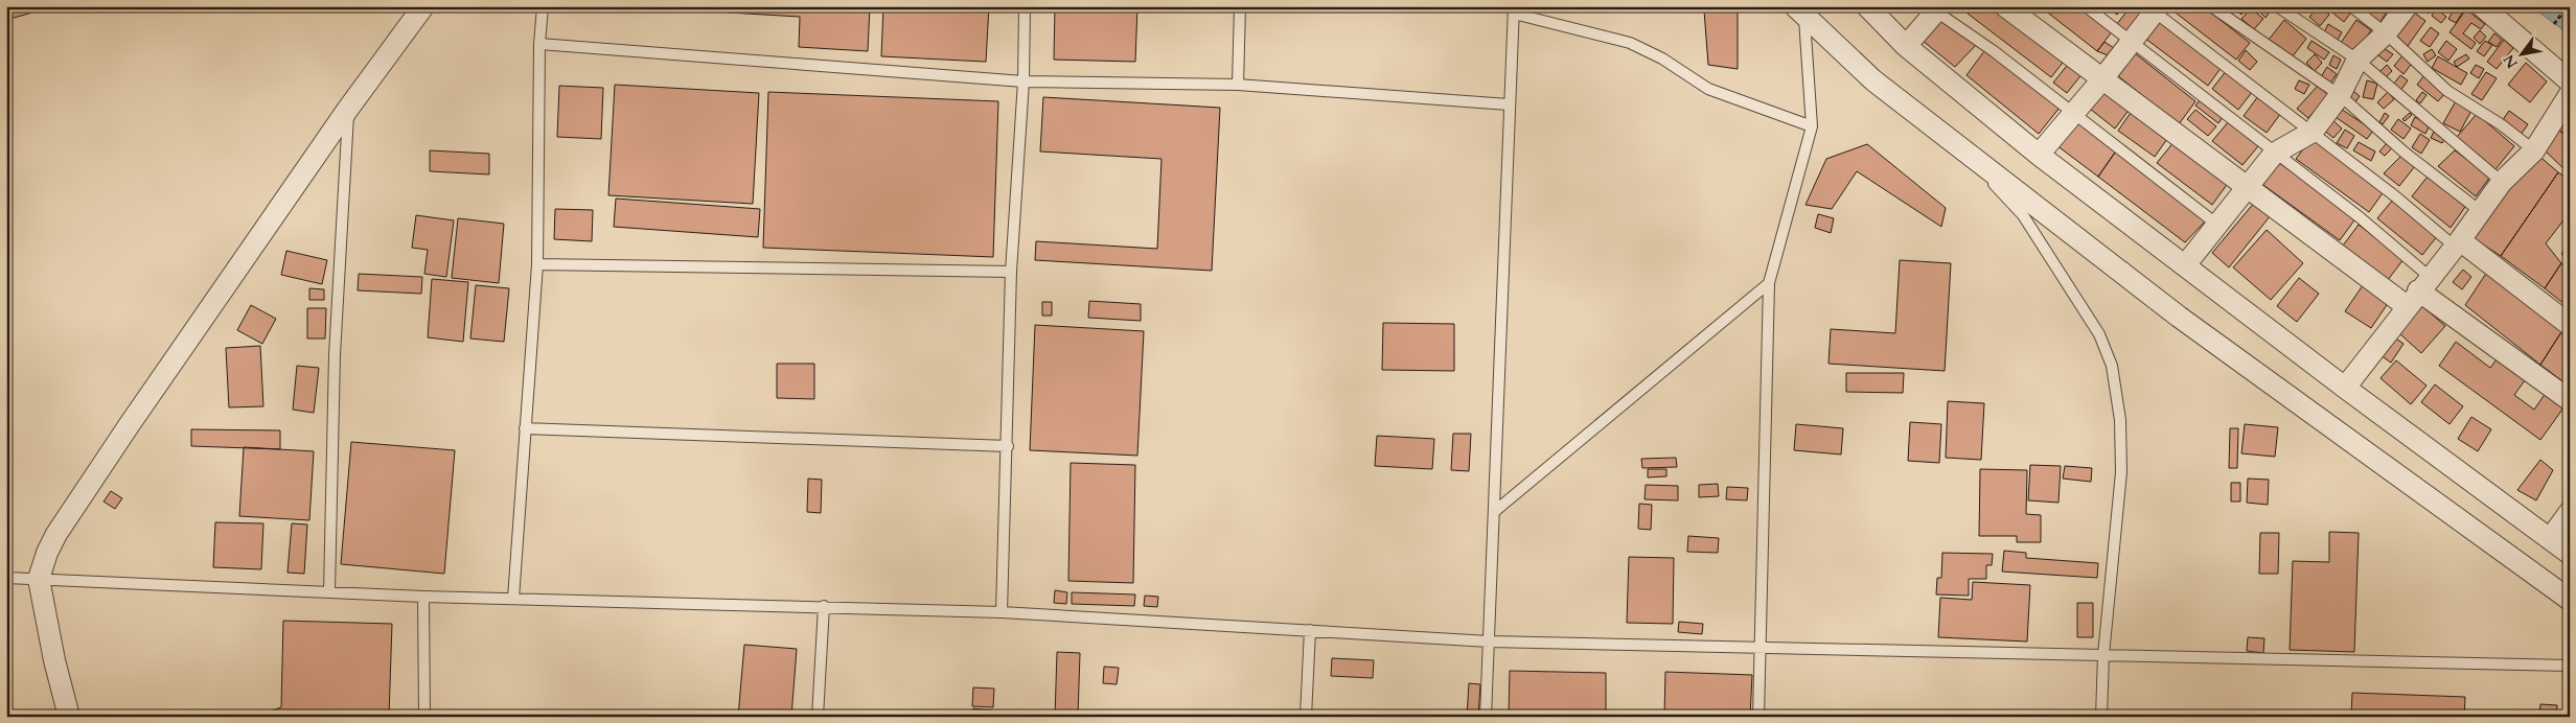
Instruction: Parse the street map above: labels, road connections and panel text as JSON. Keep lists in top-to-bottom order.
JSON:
{
  "north": "bottom left"
}
